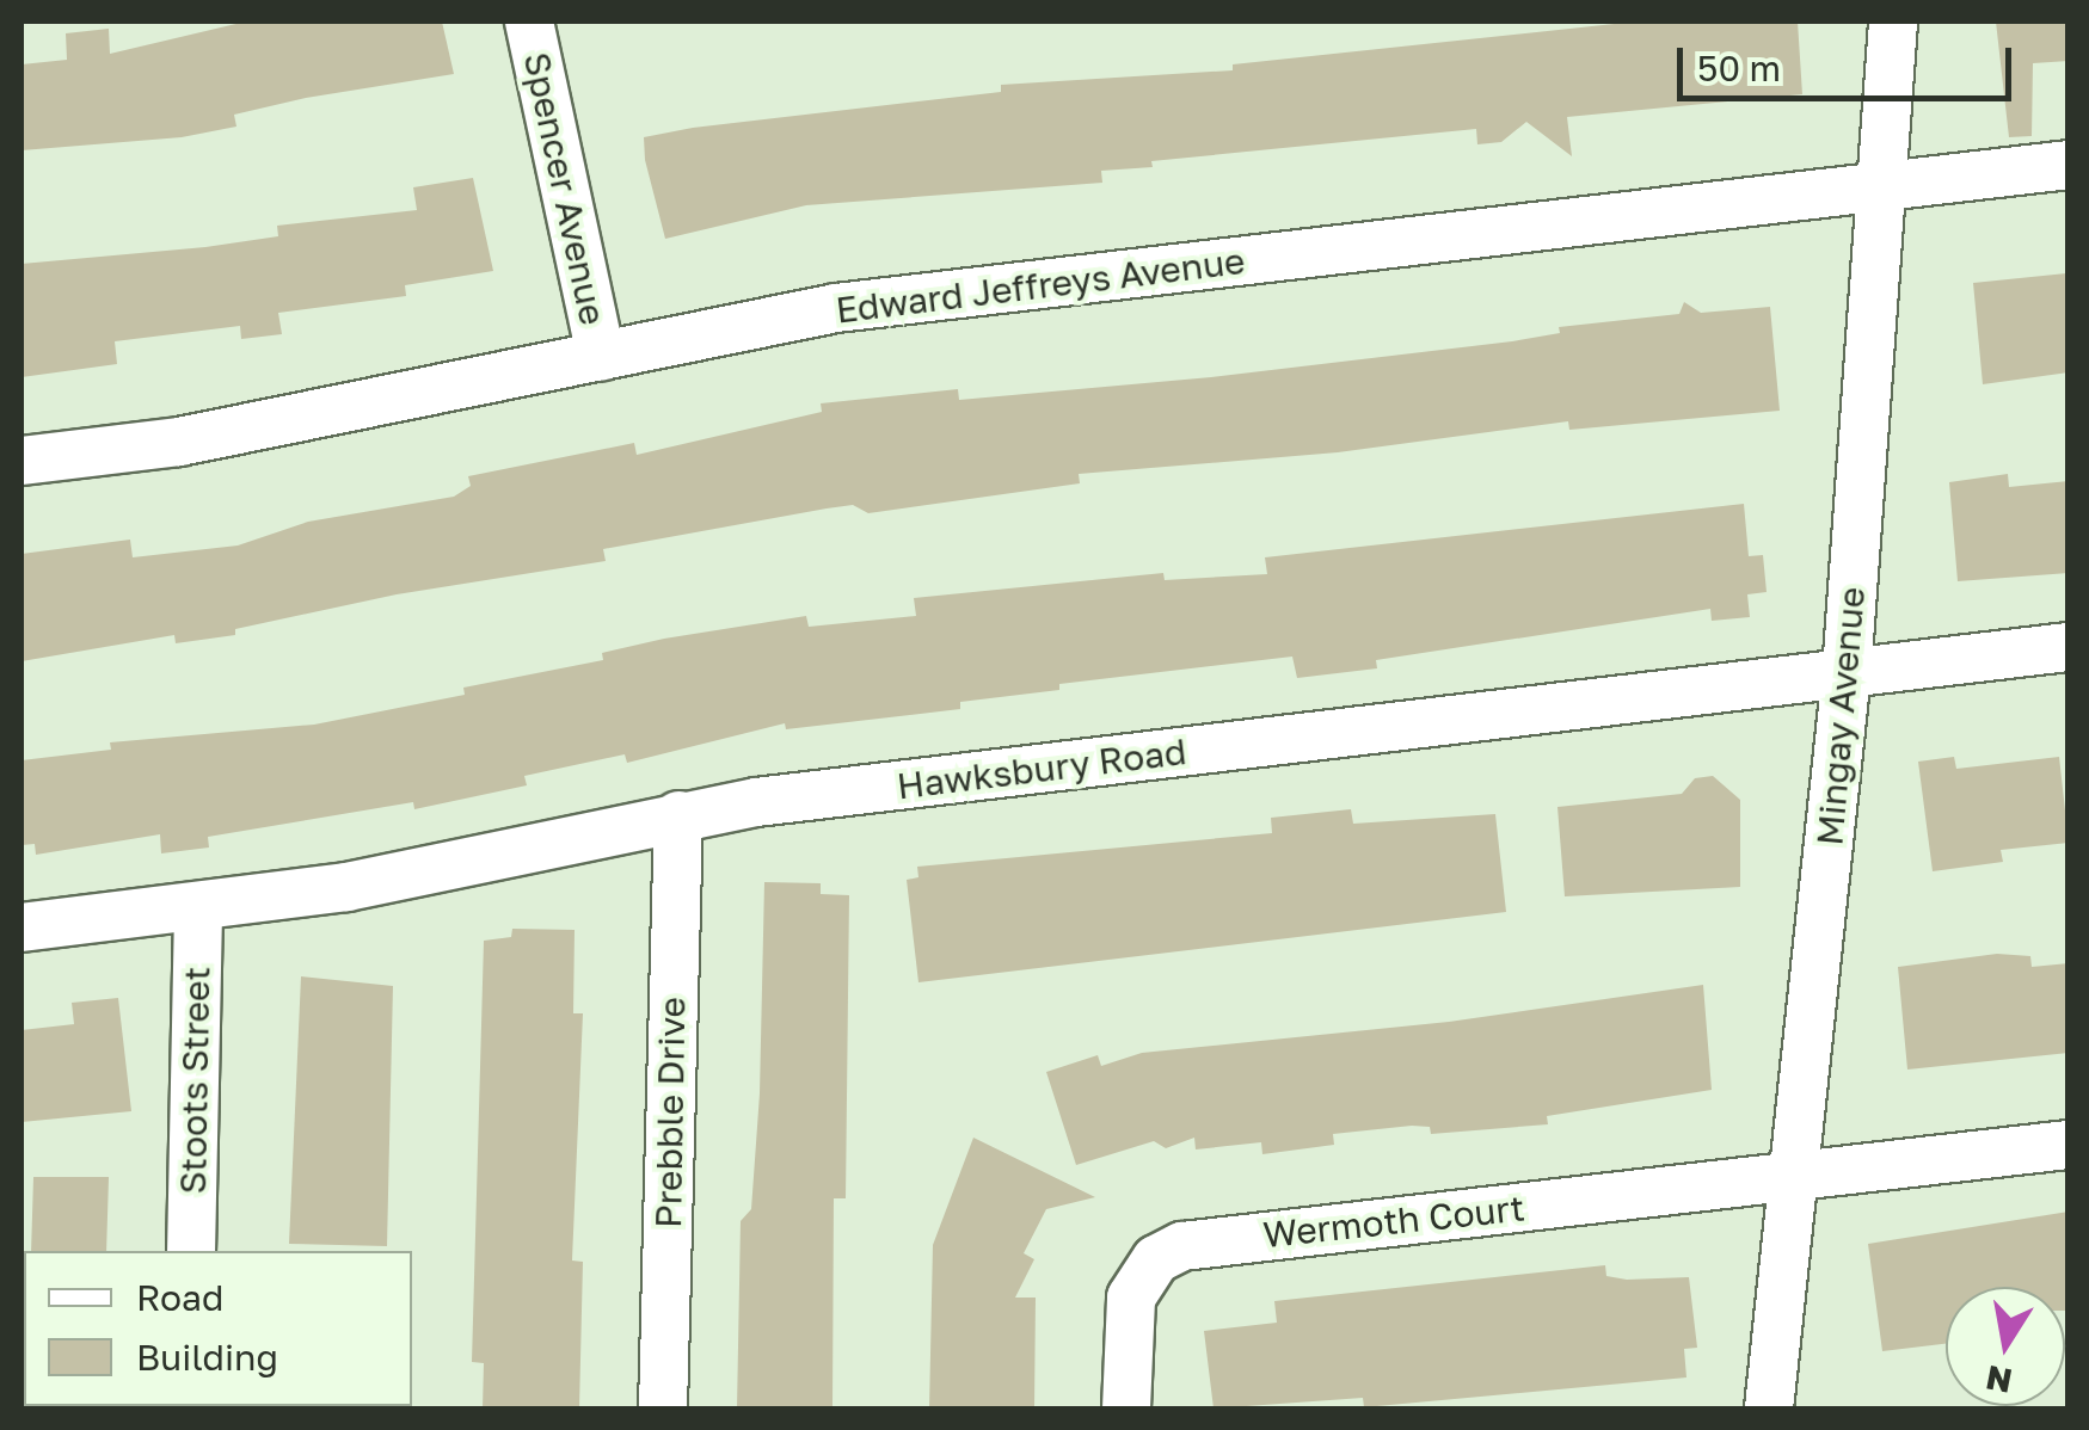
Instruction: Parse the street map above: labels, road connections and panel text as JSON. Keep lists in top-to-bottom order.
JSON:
{
  "streets": {
    "street": [
      "Spencer Avenue",
      "Edward Jeffreys Avenue",
      "Mingay Avenue",
      "Hawksbury Road",
      "Stoots Street",
      "Prebble Drive",
      "Wermoth Court"
    ]
  },
  "crossings": [
    ["Spencer Avenue", "Edward Jeffreys Avenue"],
    ["Edward Jeffreys Avenue", "Mingay Avenue"],
    ["Mingay Avenue", "Hawksbury Road"],
    ["Mingay Avenue", "Wermoth Court"],
    ["Hawksbury Road", "Stoots Street"],
    ["Hawksbury Road", "Prebble Drive"]
  ],
  "legend": ["Road", "Building"],
  "scale_bar": "50 m",
  "north": "bottom"
}
